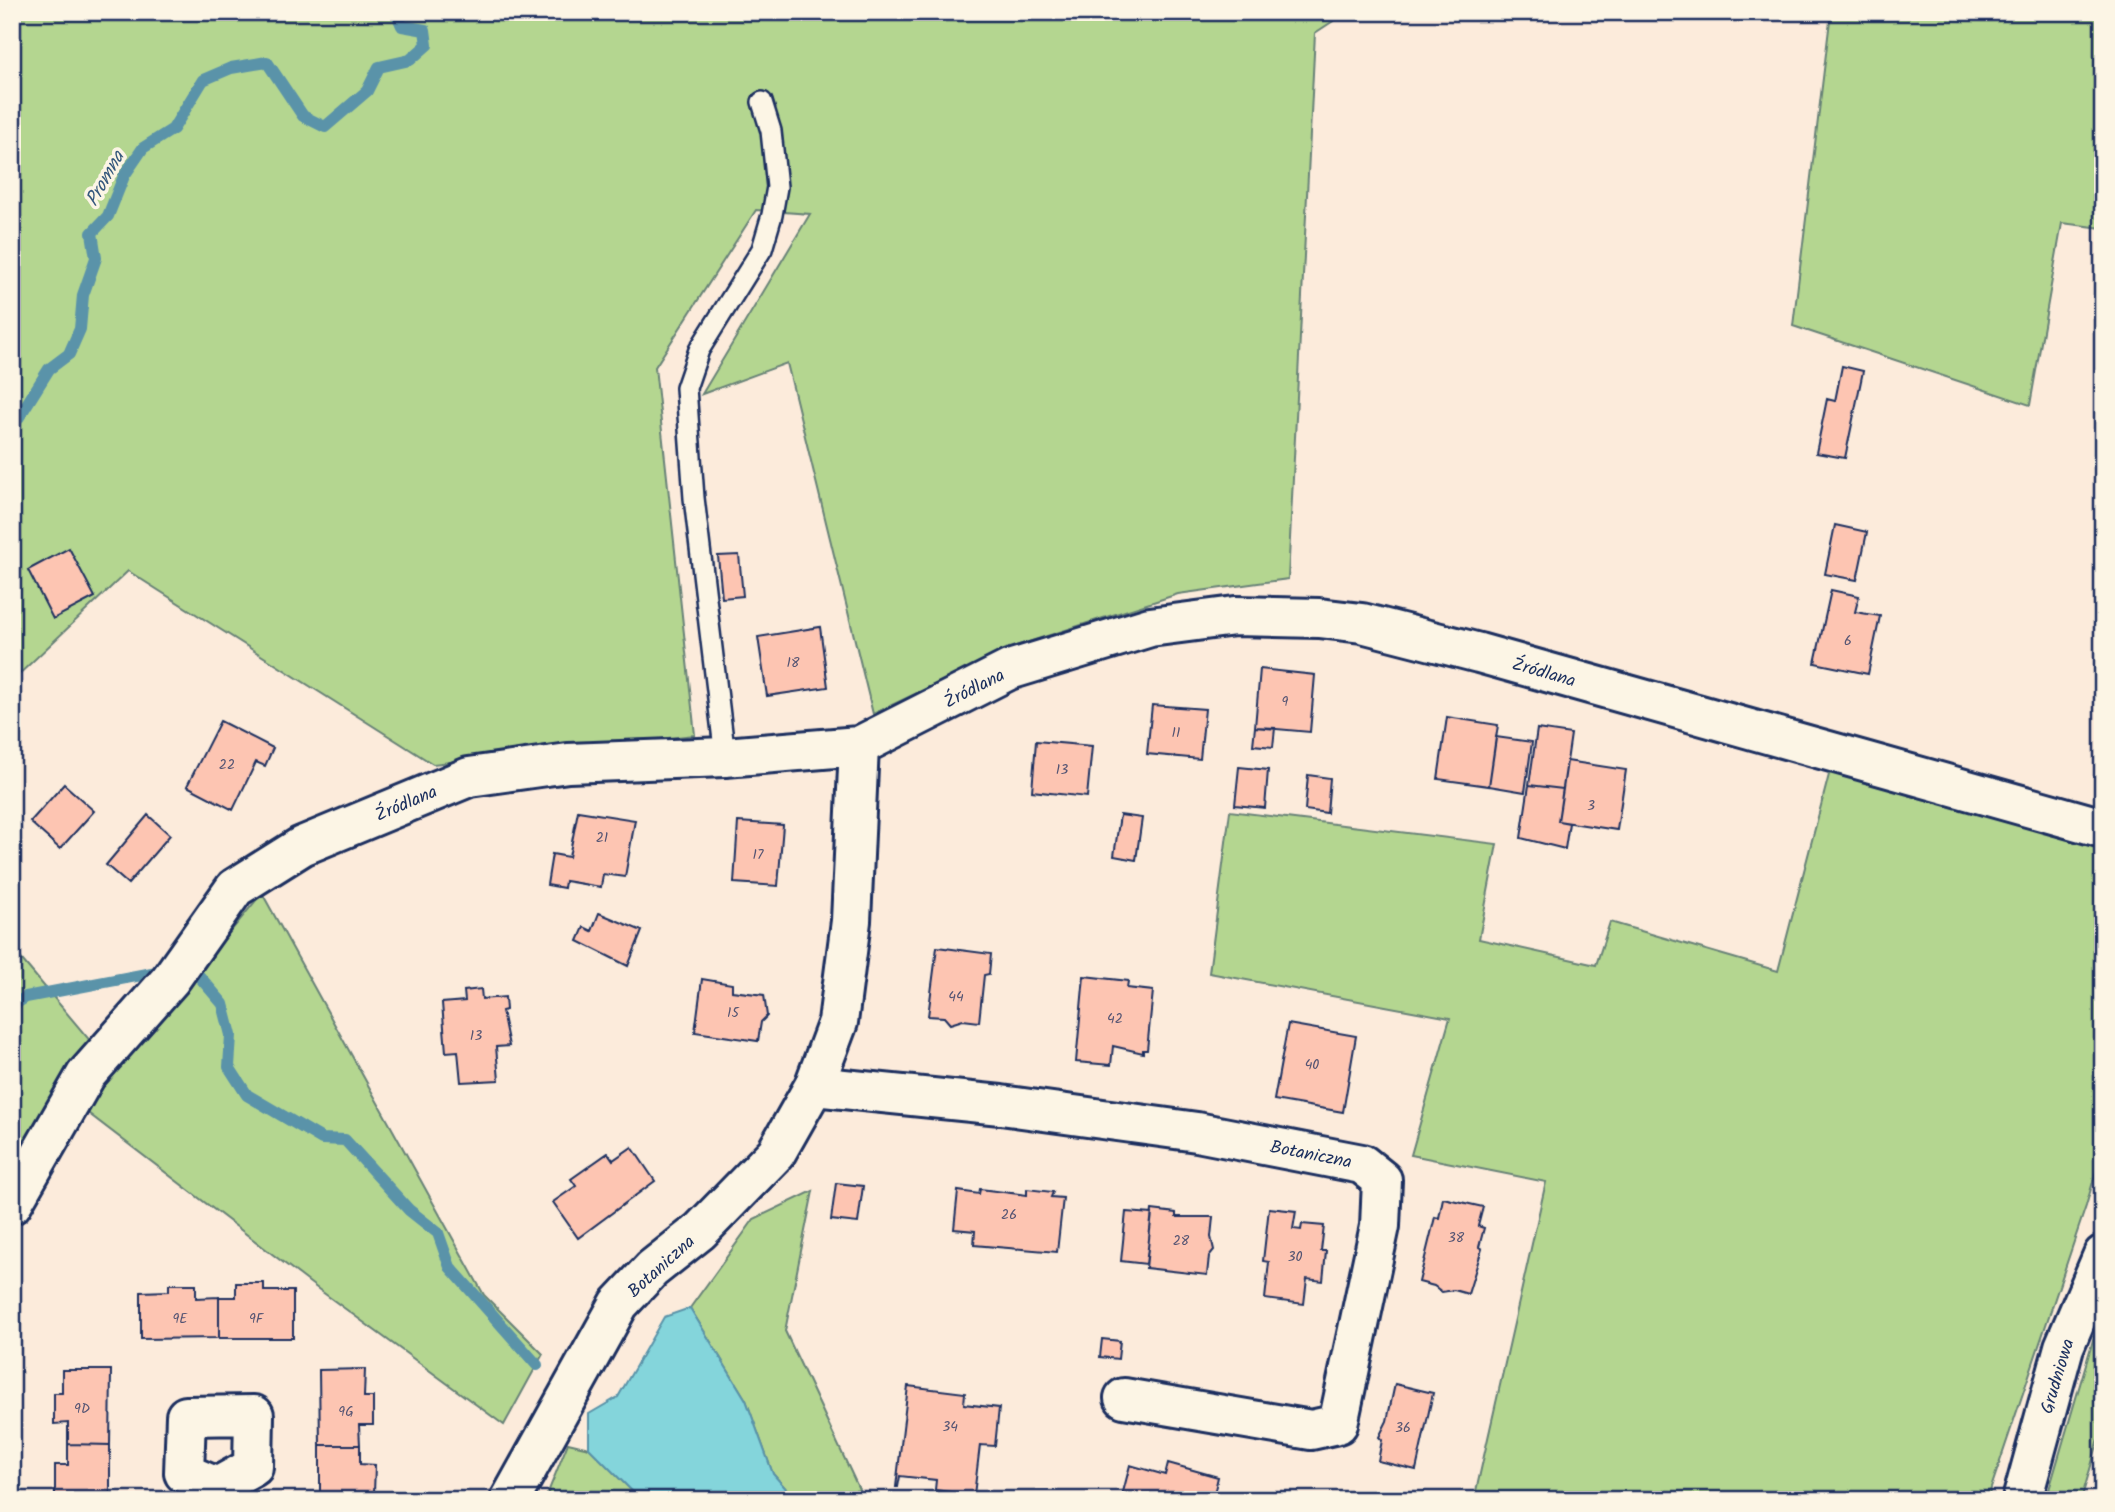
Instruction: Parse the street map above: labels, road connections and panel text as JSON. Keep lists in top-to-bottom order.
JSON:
{
  "streets": {
    "street": ["Źródlana", "Botaniczna", "Grudniowa"]
  },
  "crossings": [
    ["Źródlana", "Botaniczna"]
  ],
  "water": ["Promna"],
  "house_numbers": [
    "6",
    "18",
    "9",
    "11",
    "22",
    "13",
    "3",
    "21",
    "17",
    "44",
    "15",
    "42",
    "13",
    "40",
    "26",
    "38",
    "28",
    "30",
    "9E",
    "9F",
    "9D",
    "9G",
    "34",
    "36"
  ]
}
